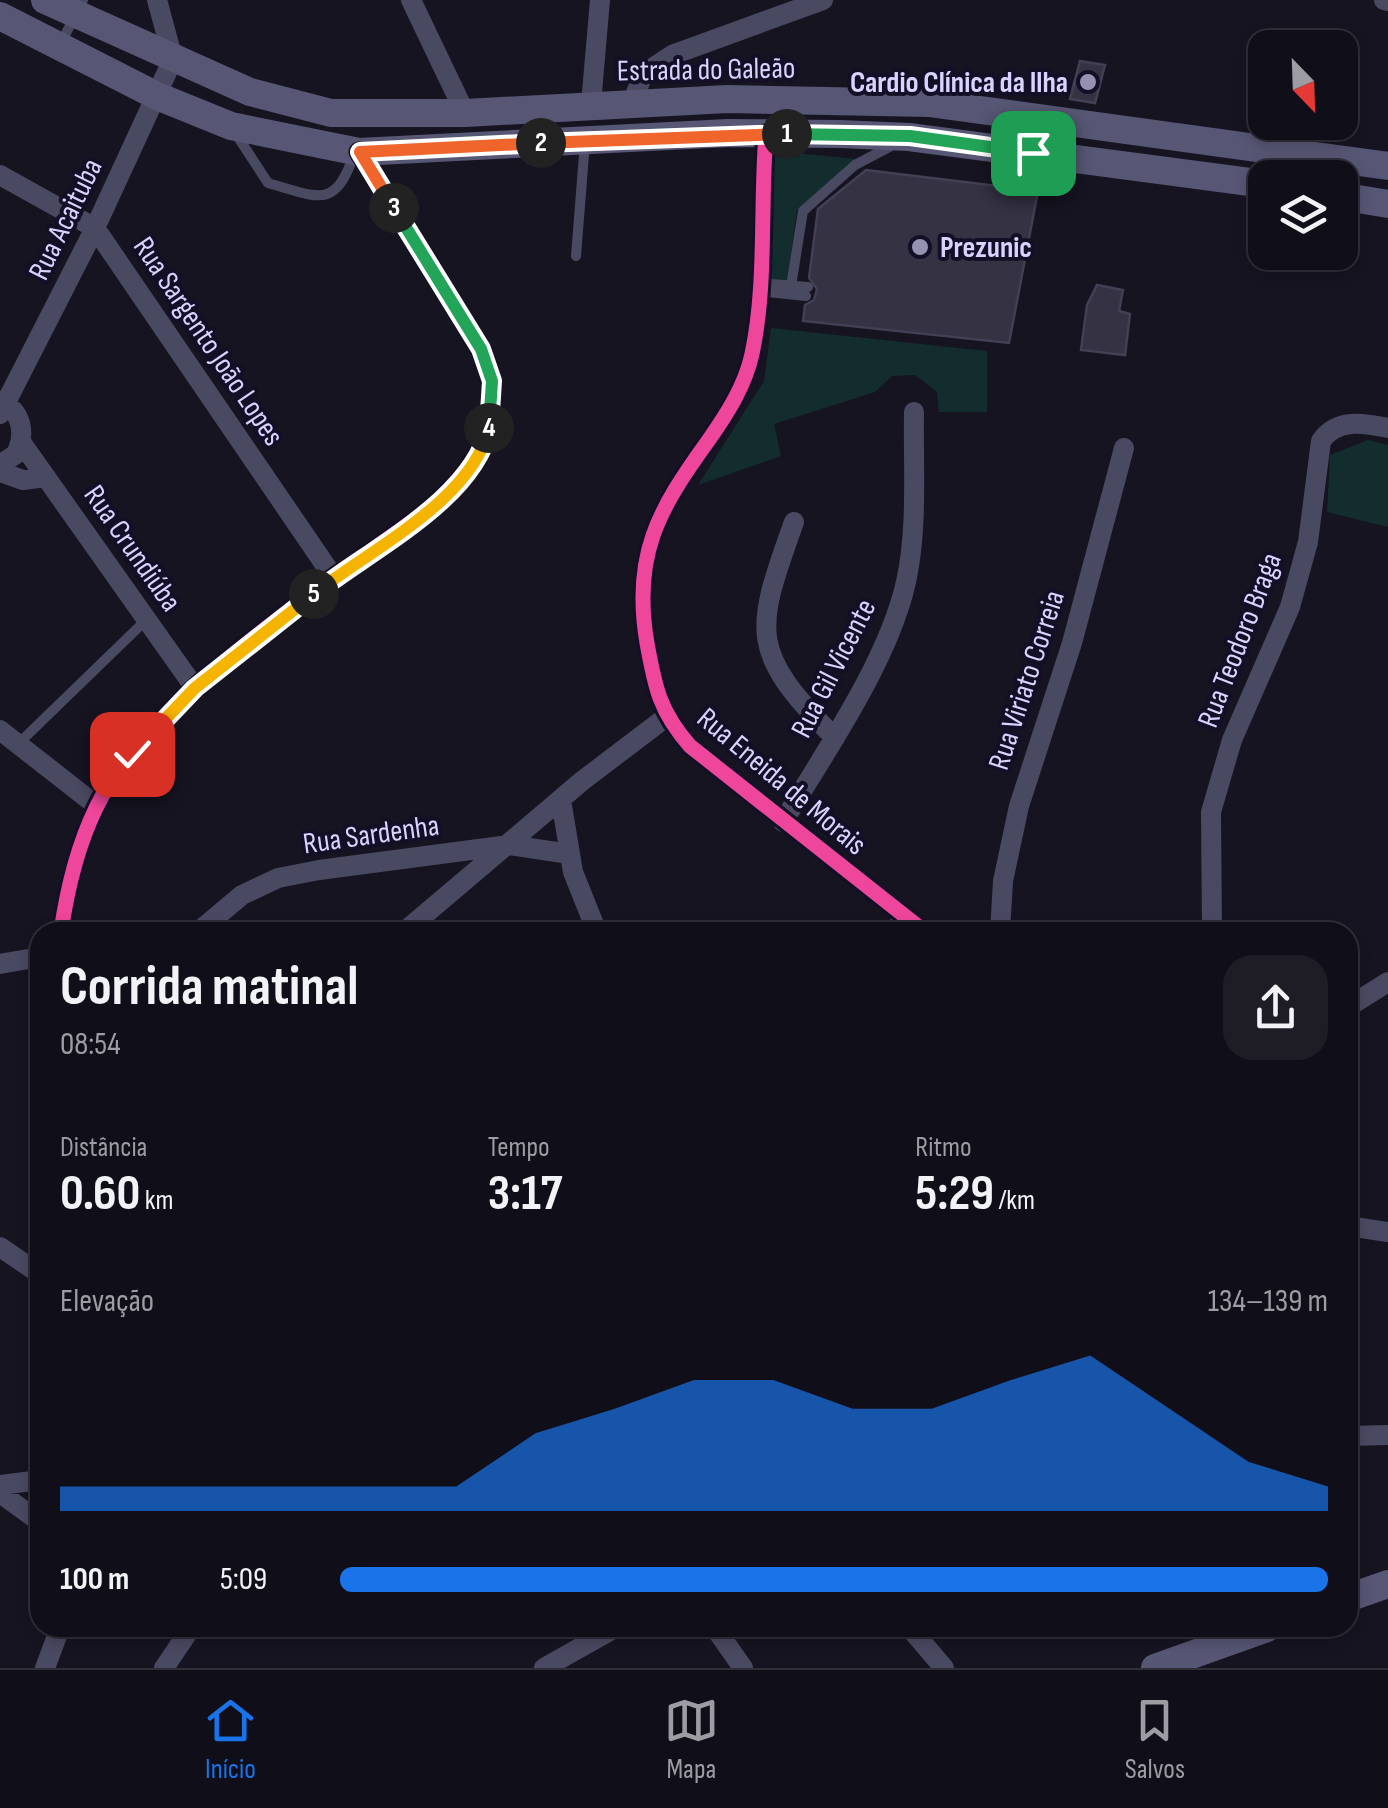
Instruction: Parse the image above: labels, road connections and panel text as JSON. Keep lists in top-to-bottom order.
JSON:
{
  "streets": {
    "main road": ["Estrada do Galeão"],
    "street": [
      "Rua Acaituba",
      "Rua Sargento João Lopes",
      "Rua Crundiúba",
      "Rua Teodoro Braga",
      "Rua Gil Vicente",
      "Rua Viriato Correia",
      "Rua Eneida de Morais",
      "Rua Sardenha"
    ]
  },
  "crossings": [
    ["Estrada do Galeão", "Rua Acaituba"],
    ["Rua Acaituba", "Rua Sargento João Lopes"],
    ["Rua Acaituba", "Rua Crundiúba"],
    ["Rua Gil Vicente", "Rua Eneida de Morais"]
  ],
  "places": ["Cardio Clínica da Ilha", "Prezunic"],
  "north": "bottom right",
  "page": {
    "pins": [
      "1",
      "2",
      "3",
      "4",
      "5"
    ],
    "heading": ["Corrida matinal", "08:54"],
    "stats": [
      ["Distância", "0.60 km"],
      ["Tempo", "3:17"],
      ["Ritmo", "5:29 /km"]
    ],
    "chart": ["Elevação", "134–139 m"],
    "list": [
      {
        "name": "100 m",
        "note": "5:09"
      }
    ],
    "tabs": ["Início", "Mapa", "Salvos"]
  }
}
